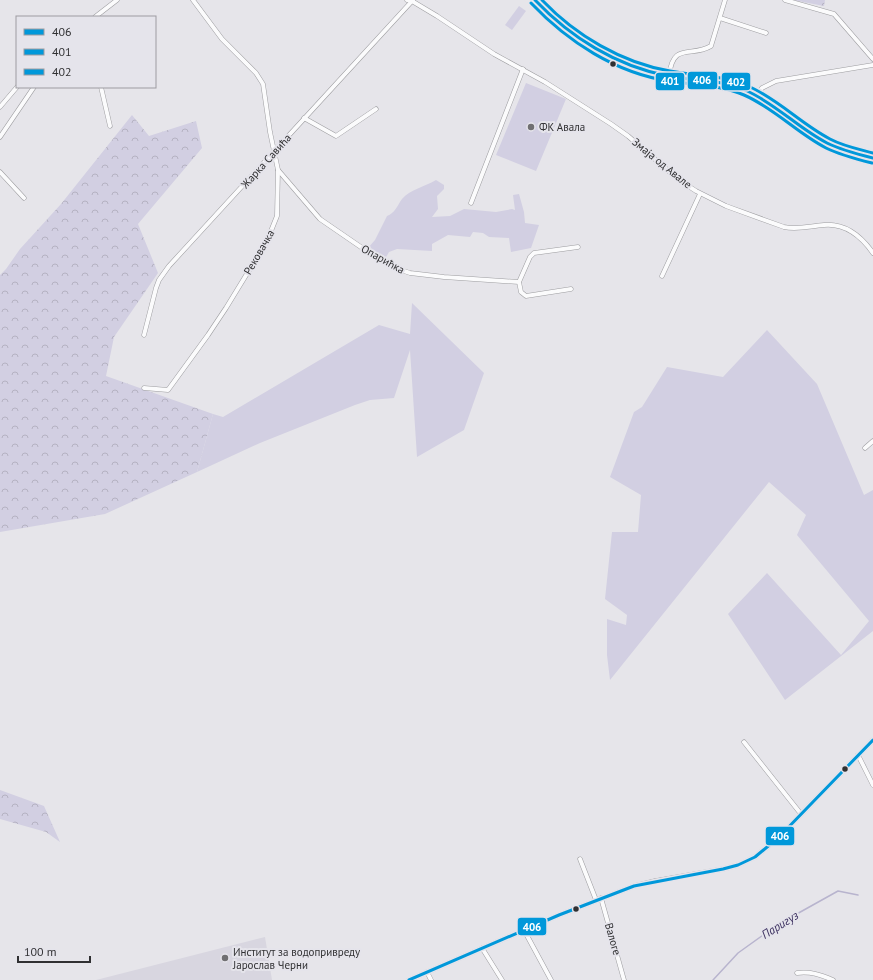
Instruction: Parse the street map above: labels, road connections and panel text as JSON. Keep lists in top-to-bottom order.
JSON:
{
  "streets": {
    "street": [
      "Жарка Савића",
      "Змаја од Авале",
      "Рековачка",
      "Опарићка",
      "Валоге"
    ]
  },
  "crossings": [
    ["Жарка Савића", "Змаја од Авале"],
    ["Жарка Савића", "Рековачка"],
    ["Рековачка", "Опарићка"]
  ],
  "water": ["Паригуз"],
  "places": ["ФК Авала", "Институт за водопривреду Јарослав Черни"],
  "lines": ["transit line 406", "transit line 402", "transit line 401"],
  "legend": ["406", "401", "402"],
  "scale_bar": "100 m"
}
